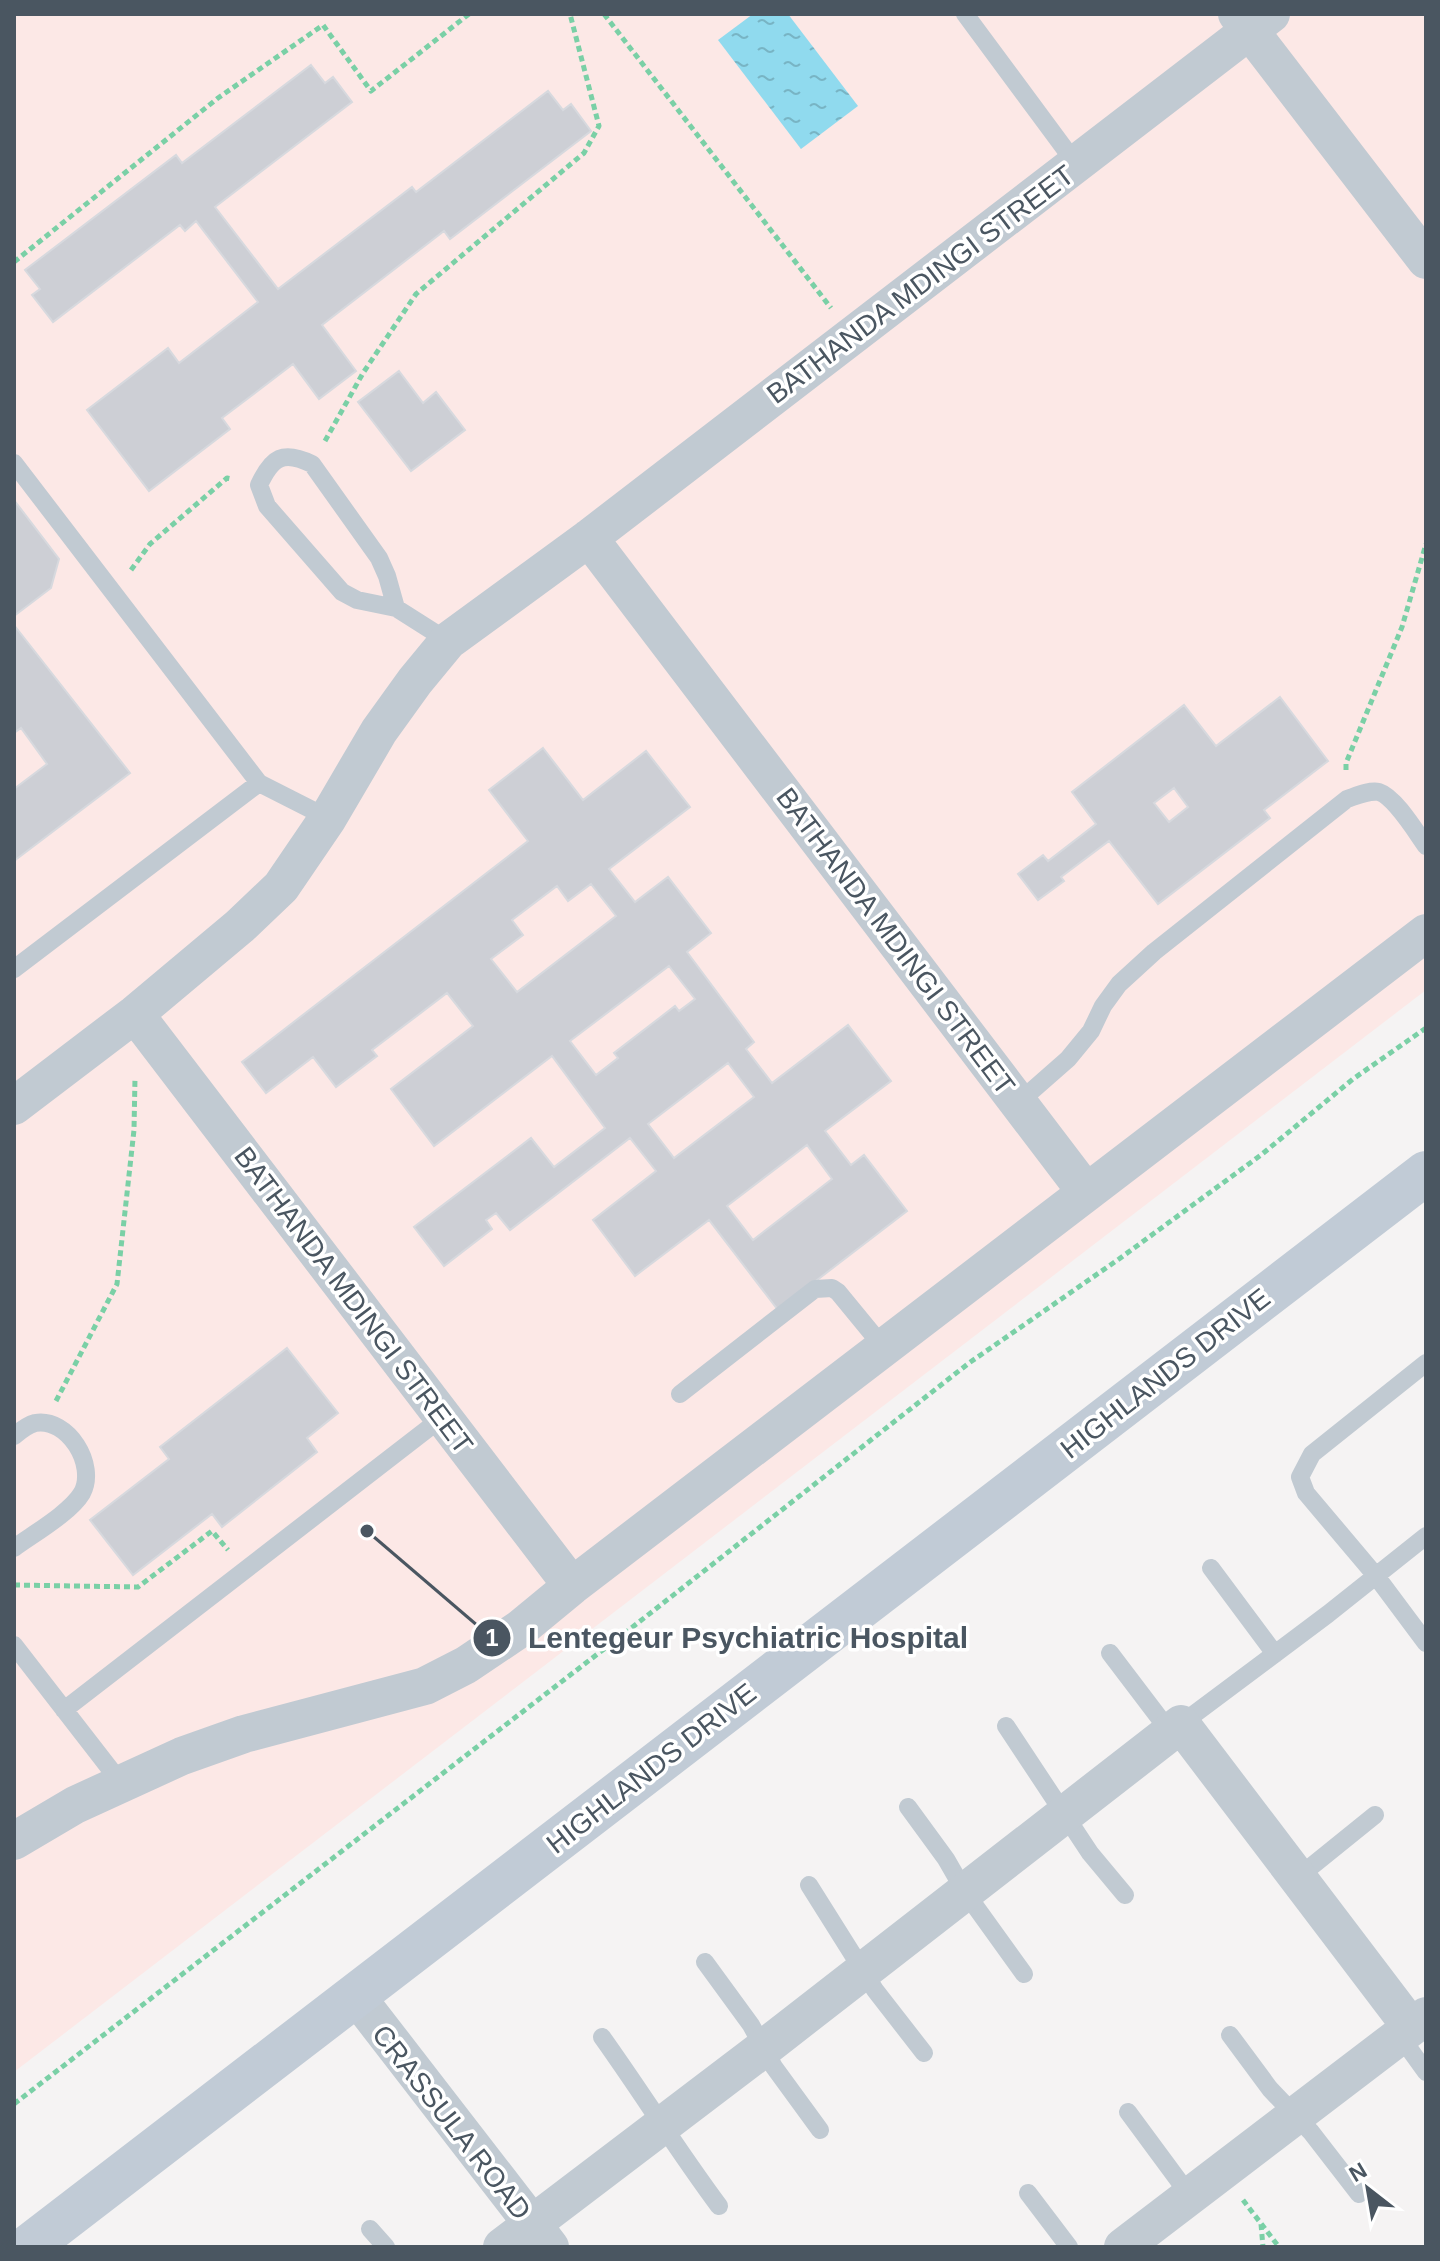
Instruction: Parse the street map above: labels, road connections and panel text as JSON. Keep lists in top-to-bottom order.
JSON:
{
  "streets": {
    "main road": ["HIGHLANDS DRIVE"],
    "street": ["BATHANDA MDINGI STREET", "CRASSULA ROAD"]
  },
  "crossings": [
    ["HIGHLANDS DRIVE", "CRASSULA ROAD"]
  ],
  "places": ["Lentegeur Psychiatric Hospital"],
  "north": "top left"
}
